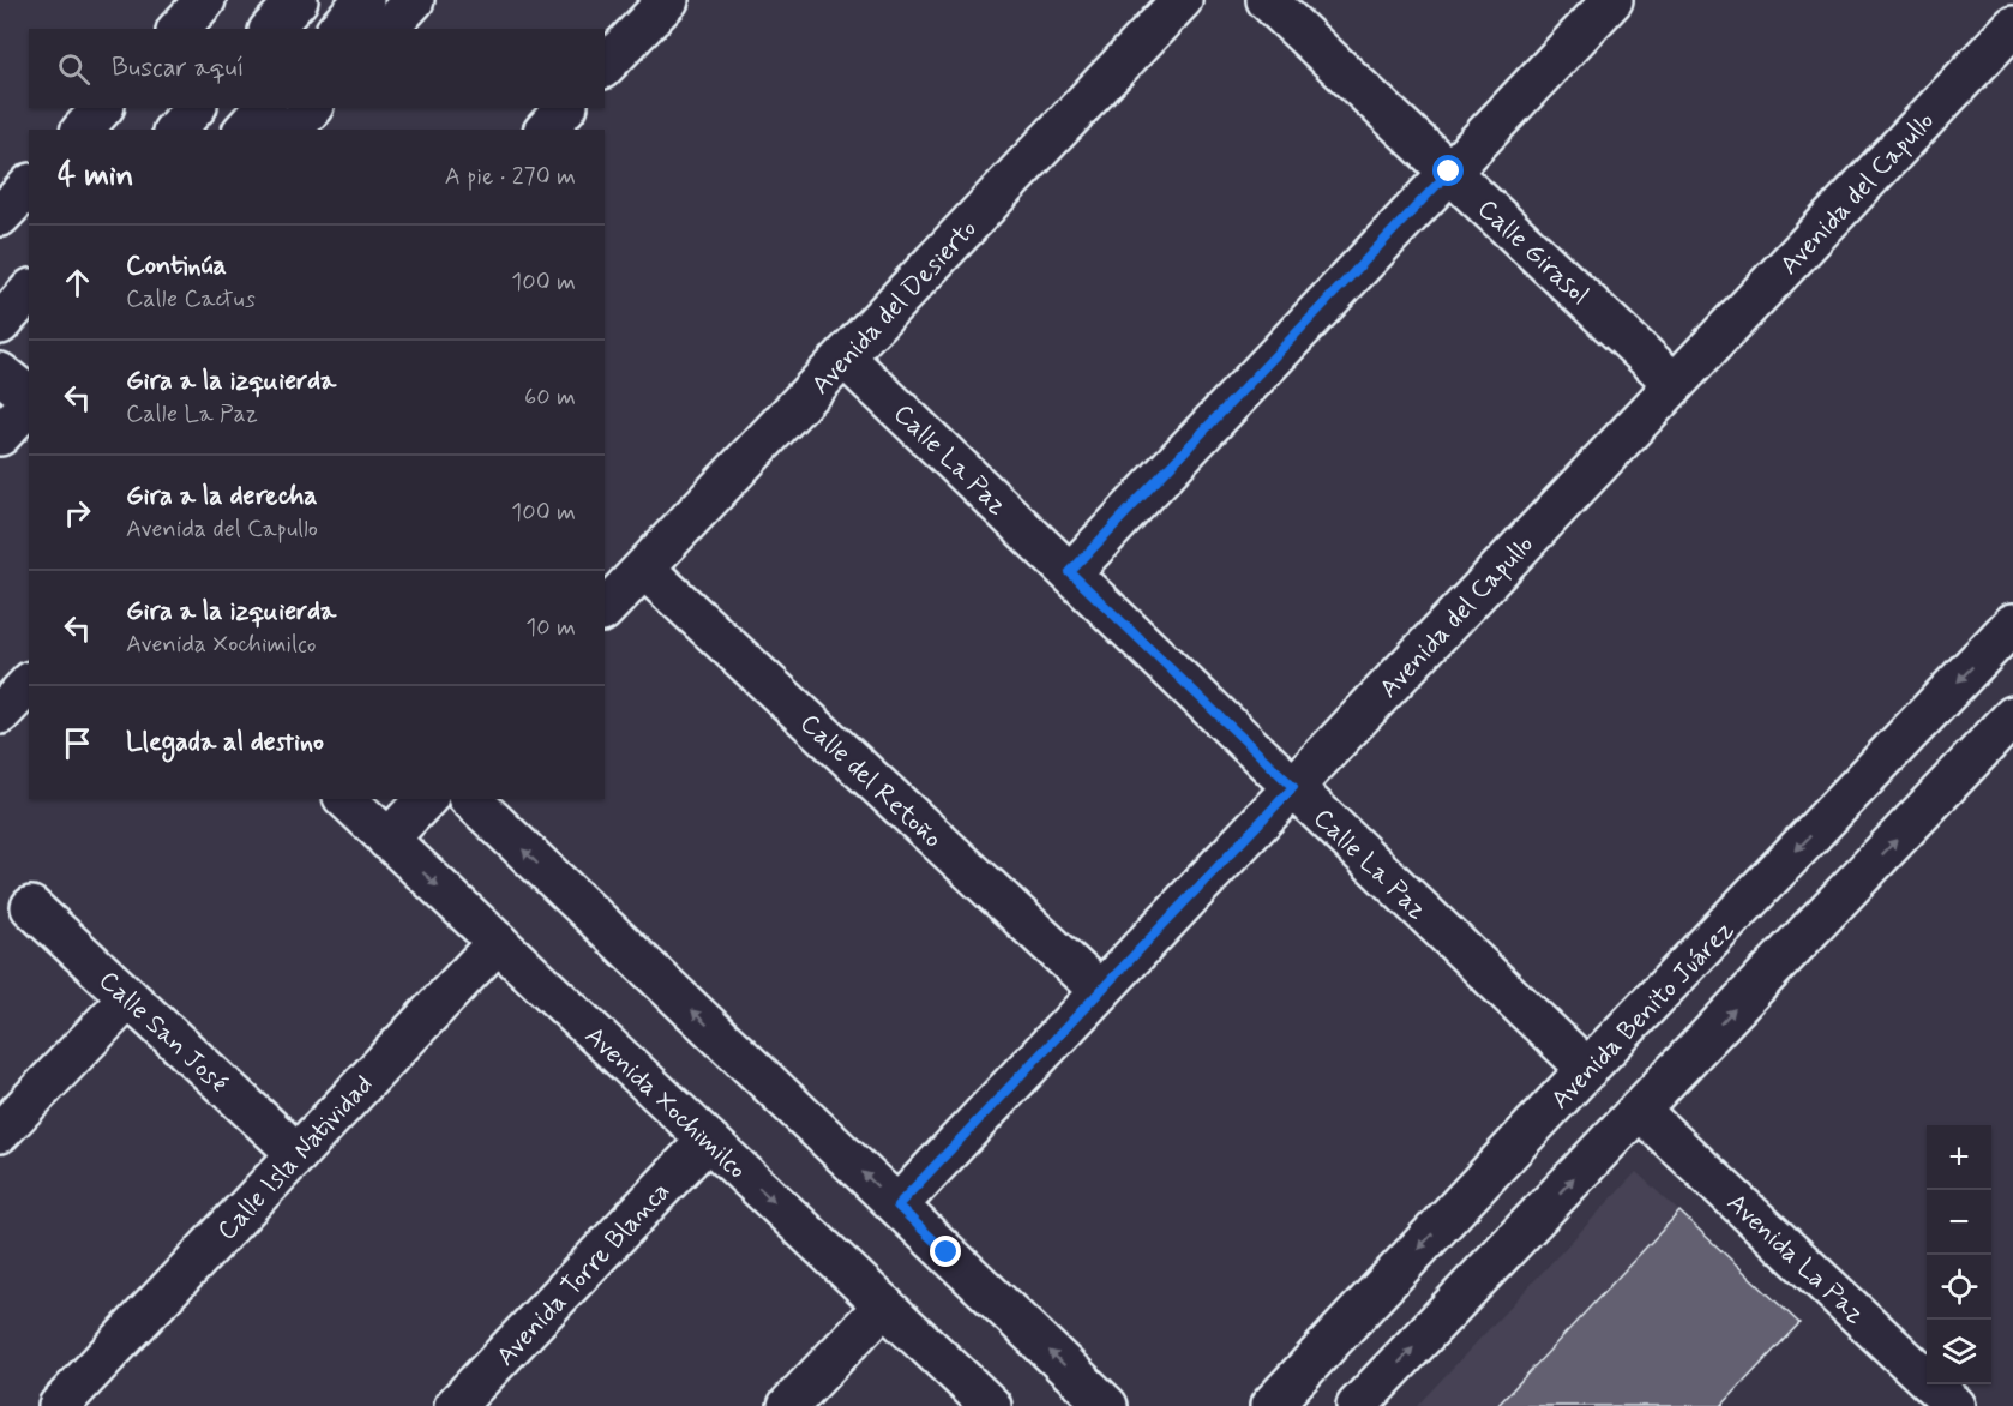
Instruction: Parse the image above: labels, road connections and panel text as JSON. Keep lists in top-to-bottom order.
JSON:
{
  "streets": {
    "street": [
      "Avenida del Capullo",
      "Calle Girasol",
      "Avenida del Desierto",
      "Calle La Paz",
      "Calle del Retoño",
      "Avenida Benito Juárez",
      "Calle San José",
      "Avenida Xochimilco",
      "Calle Isla Natividad",
      "Avenida La Paz",
      "Avenida Torre Blanca"
    ]
  },
  "crossings": [
    ["Avenida del Capullo", "Calle Girasol"],
    ["Avenida del Capullo", "Calle La Paz"],
    ["Avenida del Capullo", "Calle del Retoño"],
    ["Avenida del Desierto", "Calle La Paz"],
    ["Avenida del Desierto", "Calle del Retoño"],
    ["Calle La Paz", "Avenida Benito Juárez"],
    ["Calle San José", "Calle Isla Natividad"],
    ["Avenida Xochimilco", "Calle Isla Natividad"],
    ["Avenida Xochimilco", "Avenida Torre Blanca"]
  ],
  "page": {
    "search": "Buscar aquí",
    "heading": ["4 min", "A pie · 270 m"],
    "list": [
      ["Continúa", "Calle Cactus", "100 m"],
      ["Gira a la izquierda", "Calle La Paz", "60 m"],
      ["Gira a la derecha", "Avenida del Capullo", "100 m"],
      ["Gira a la izquierda", "Avenida Xochimilco", "10 m"],
      "Llegada al destino"
    ],
    "map_buttons": ["+", "−"]
  }
}
